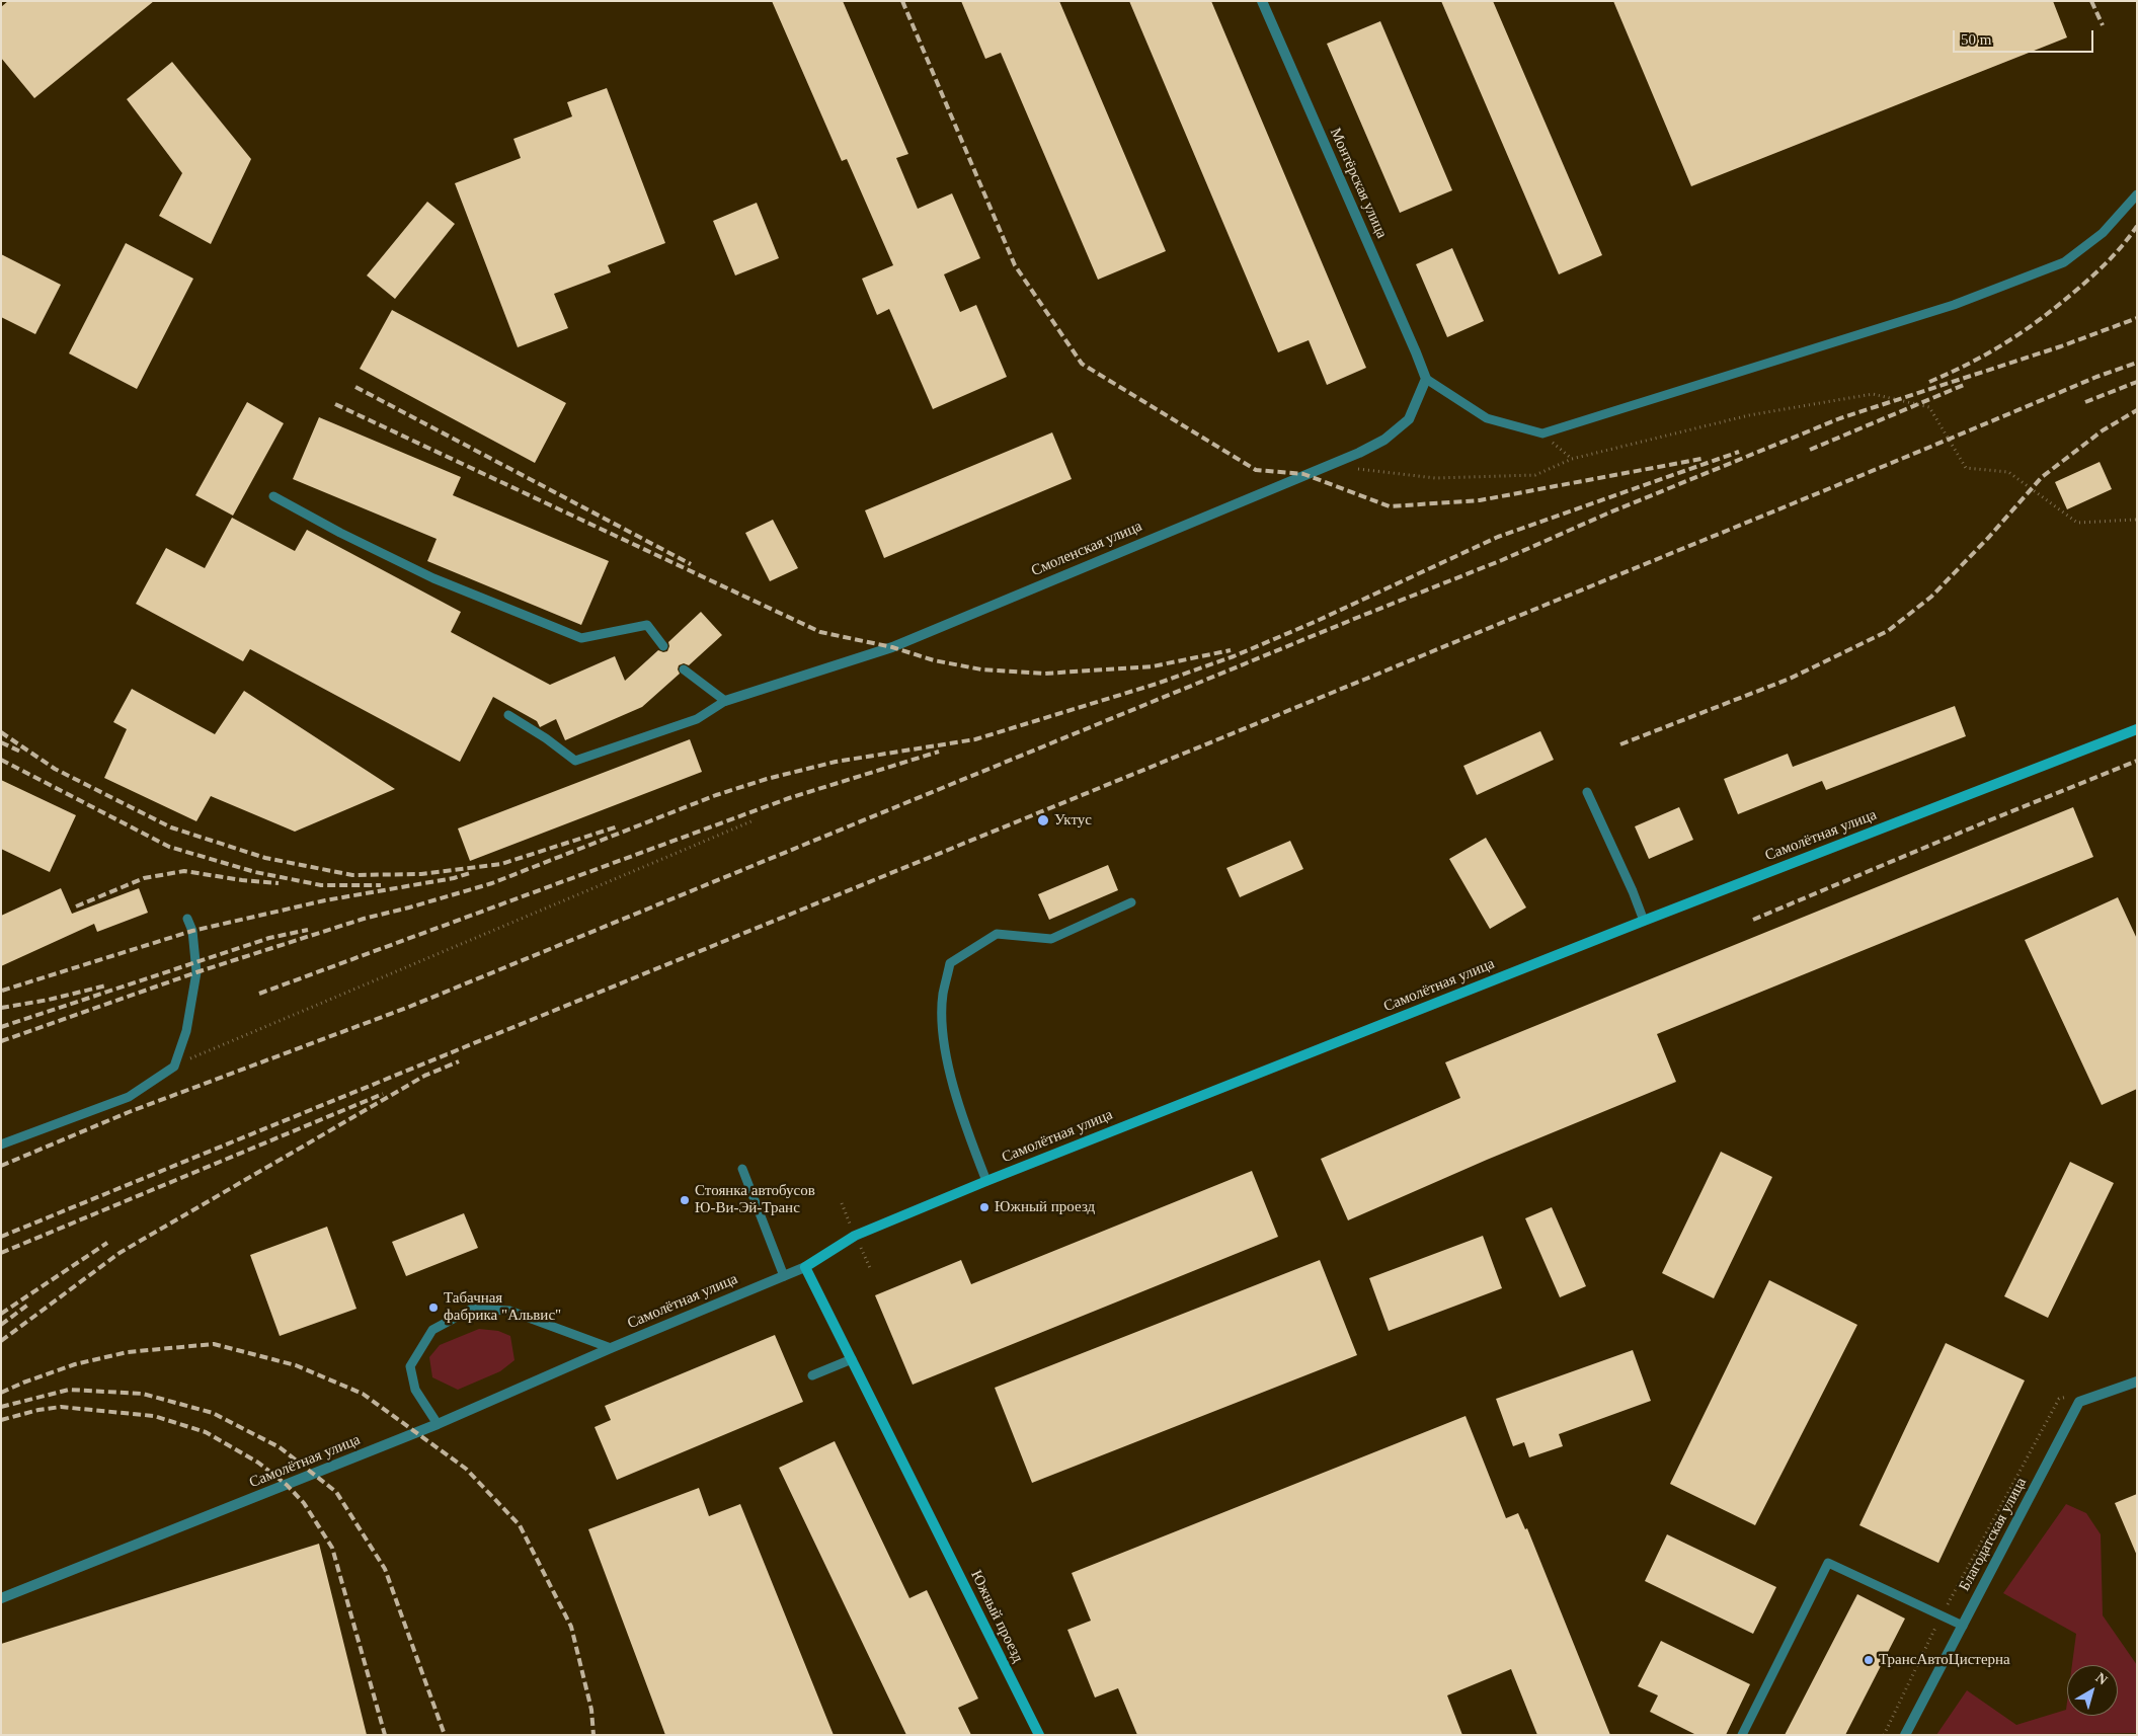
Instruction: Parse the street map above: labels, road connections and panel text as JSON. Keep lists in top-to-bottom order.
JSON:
{
  "streets": {
    "main road": ["Самолётная улица", "Южный проезд"],
    "street": ["Монтёрская улица", "Смоленская улица", "Благодатская улица"]
  },
  "crossings": [
    ["Монтёрская улица", "Смоленская улица"],
    ["Самолётная улица", "Южный проезд"]
  ],
  "places": [
    "Уктус",
    "Стоянка автобусов Ю-Ви-Эй-Транс",
    "Южный проезд",
    "Табачная фабрика \"Альвис\"",
    "ТрансАвтоЦистерна"
  ],
  "scale_bar": "50 m",
  "north": "top right"
}
